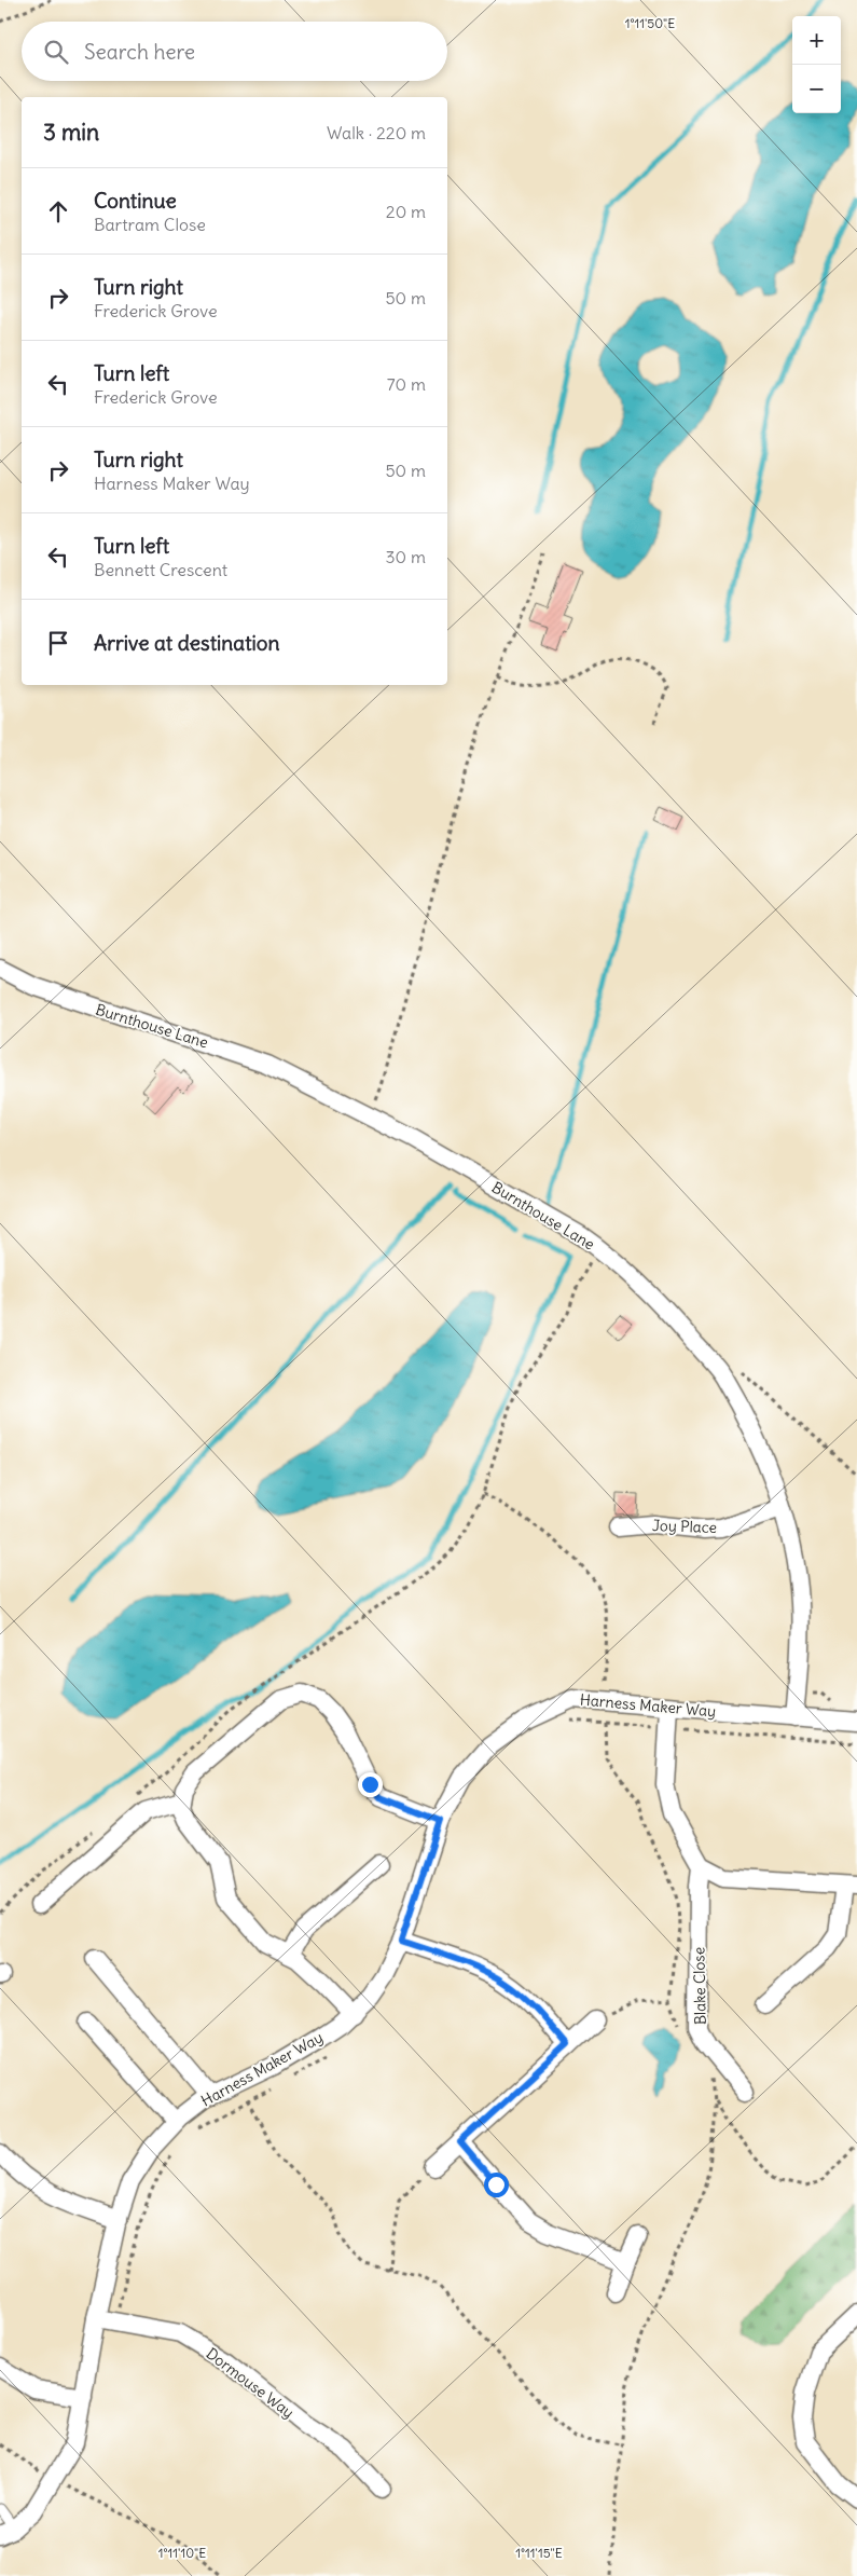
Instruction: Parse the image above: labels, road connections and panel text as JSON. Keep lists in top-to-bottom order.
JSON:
{
  "streets": {
    "street": [
      "Burnthouse Lane",
      "Joy Place",
      "Harness Maker Way",
      "Blake Close",
      "Dormouse Way"
    ]
  },
  "crossings": [
    ["Burnthouse Lane", "Joy Place"],
    ["Burnthouse Lane", "Harness Maker Way"],
    ["Harness Maker Way", "Dormouse Way"]
  ],
  "page": {
    "map_buttons": ["+", "−"],
    "search": "Search here",
    "heading": ["3 min", "Walk · 220 m"],
    "list": [
      ["Continue", "Bartram Close", "20 m"],
      ["Turn right", "Frederick Grove", "50 m"],
      ["Turn left", "Frederick Grove", "70 m"],
      ["Turn right", "Harness Maker Way", "50 m"],
      ["Turn left", "Bennett Crescent", "30 m"],
      "Arrive at destination"
    ]
  },
  "coordinates": ["1°11'50\"E", "1°11'10\"E", "1°11'15\"E"]
}
